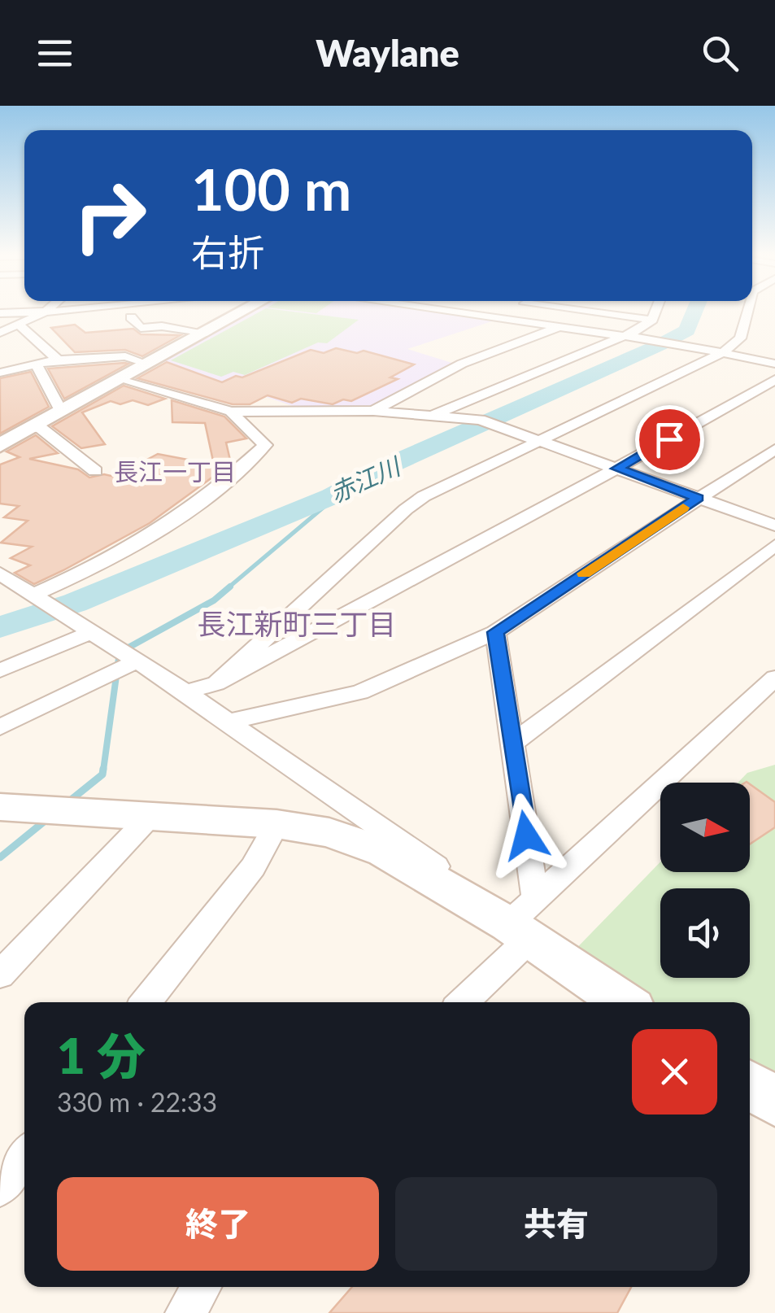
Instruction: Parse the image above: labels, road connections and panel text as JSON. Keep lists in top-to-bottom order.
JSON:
{
  "districts": ["長江一丁目", "長江新町三丁目"],
  "water": ["赤江川"],
  "north": "right",
  "page": {
    "header": "Waylane",
    "turn": ["100 m", "右折"],
    "heading": ["1 分", "330 m · 22:33"],
    "buttons": ["終了", "共有"]
  }
}
